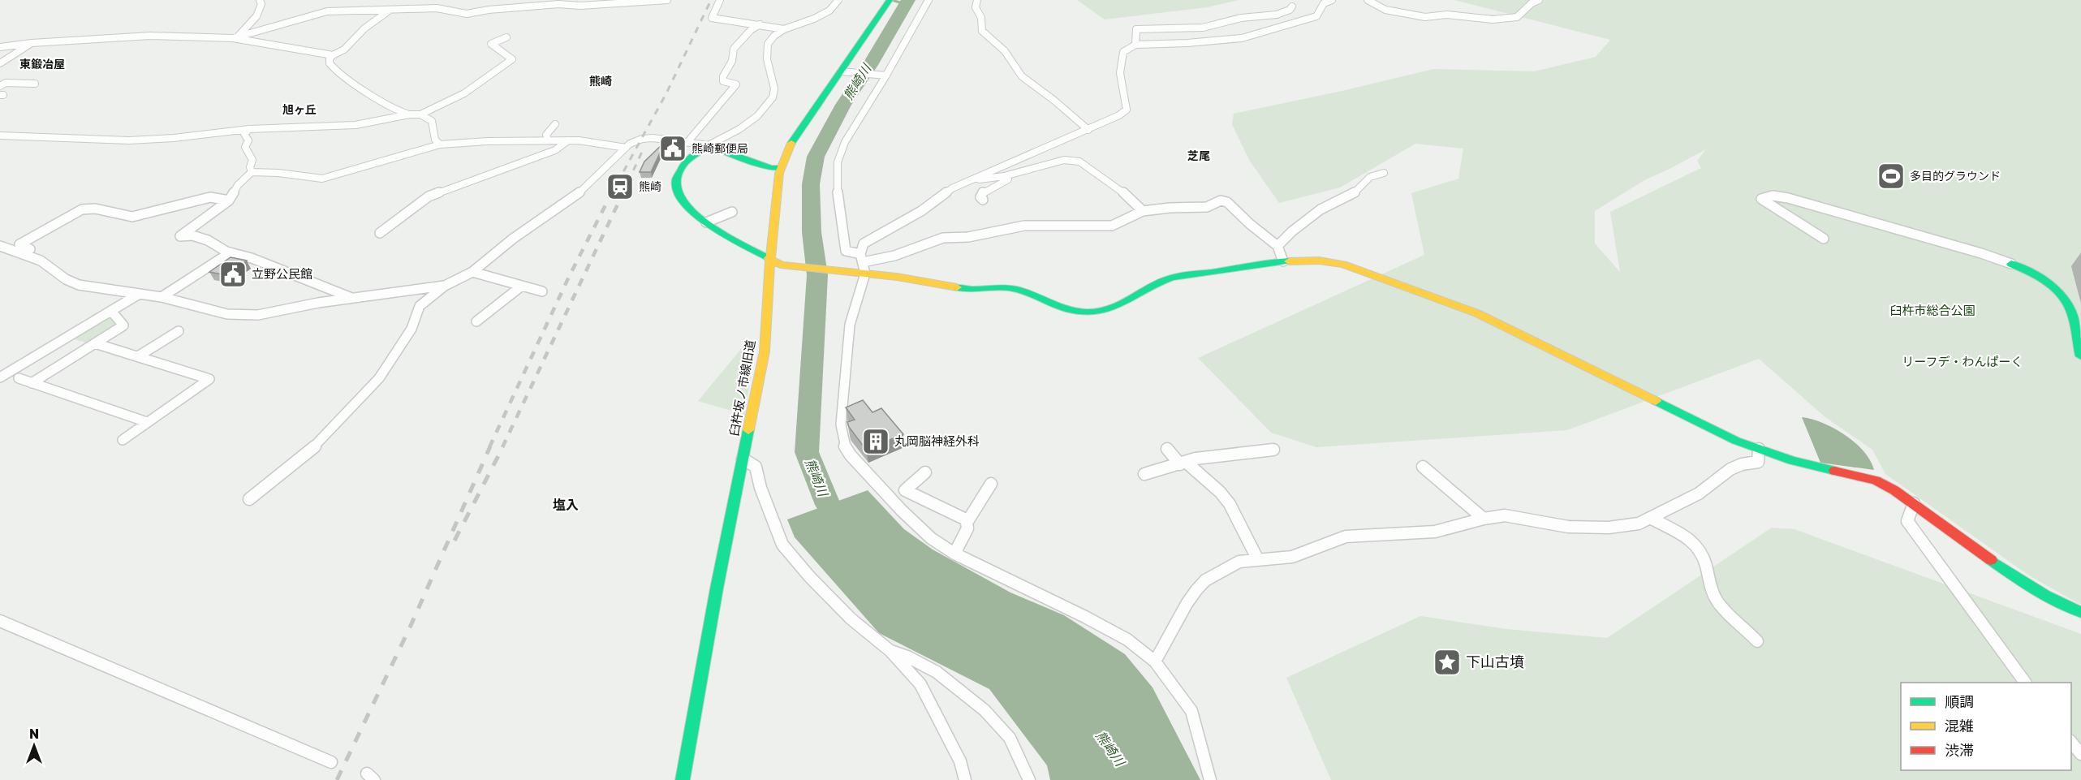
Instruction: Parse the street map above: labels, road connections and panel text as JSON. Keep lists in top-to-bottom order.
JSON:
{
  "streets": {
    "street": ["臼杵坂ノ市線旧道"]
  },
  "districts": [
    "東鍛冶屋",
    "熊崎",
    "旭ヶ丘",
    "芝尾",
    "塩入"
  ],
  "water": ["熊崎川"],
  "parks": ["臼杵市総合公園", "リーフデ・わんぱーく"],
  "places": {
    "public building": ["熊崎郵便局", "立野公民館"],
    "sports": ["多目的グラウンド"],
    "station": ["熊崎"],
    "building": ["丸岡脳神経外科"],
    "place": ["下山古墳"]
  },
  "legend": ["順調", "混雑", "渋滞"],
  "north": "top"
}
